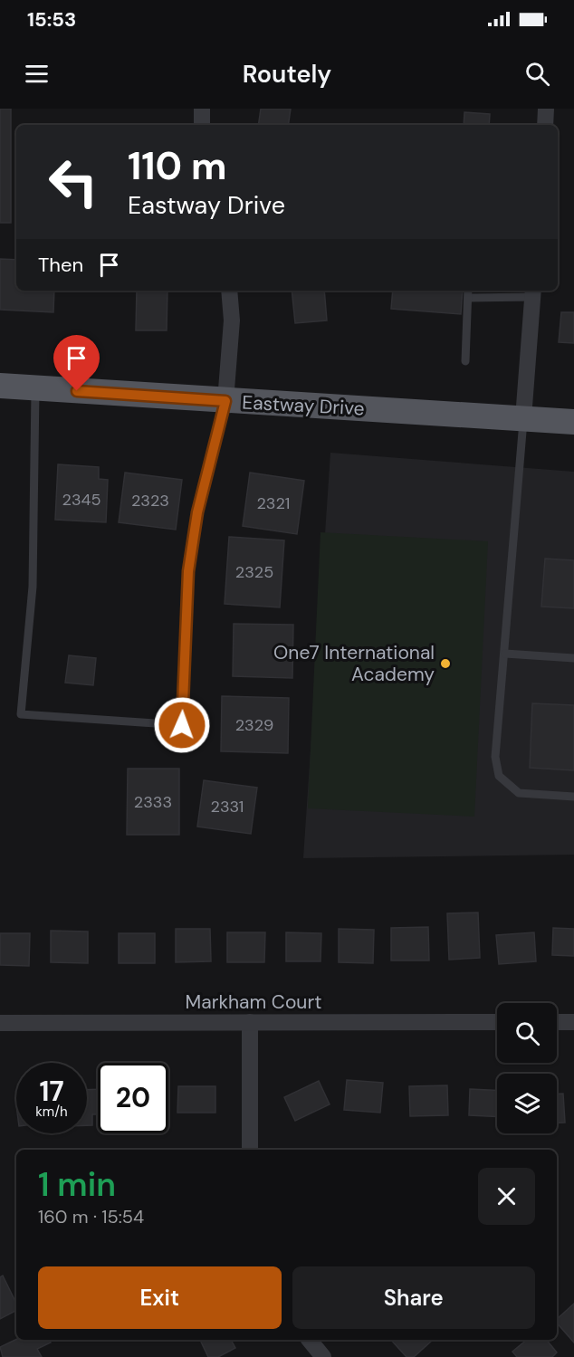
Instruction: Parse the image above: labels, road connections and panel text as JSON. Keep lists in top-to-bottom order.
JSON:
{
  "streets": {
    "main road": ["Eastway Drive"],
    "street": ["Markham Court"]
  },
  "places": ["One7 International Academy"],
  "house_numbers": [
    "2345",
    "2323",
    "2321",
    "2325",
    "2329",
    "2333",
    "2331"
  ],
  "page": {
    "status": "15:53",
    "header": "Routely",
    "turn": ["110 m", "Eastway Drive"],
    "then": "Then",
    "speed": "17 km/h",
    "limit": "20",
    "heading": ["1 min", "160 m · 15:54"],
    "buttons": ["Exit", "Share"]
  }
}
